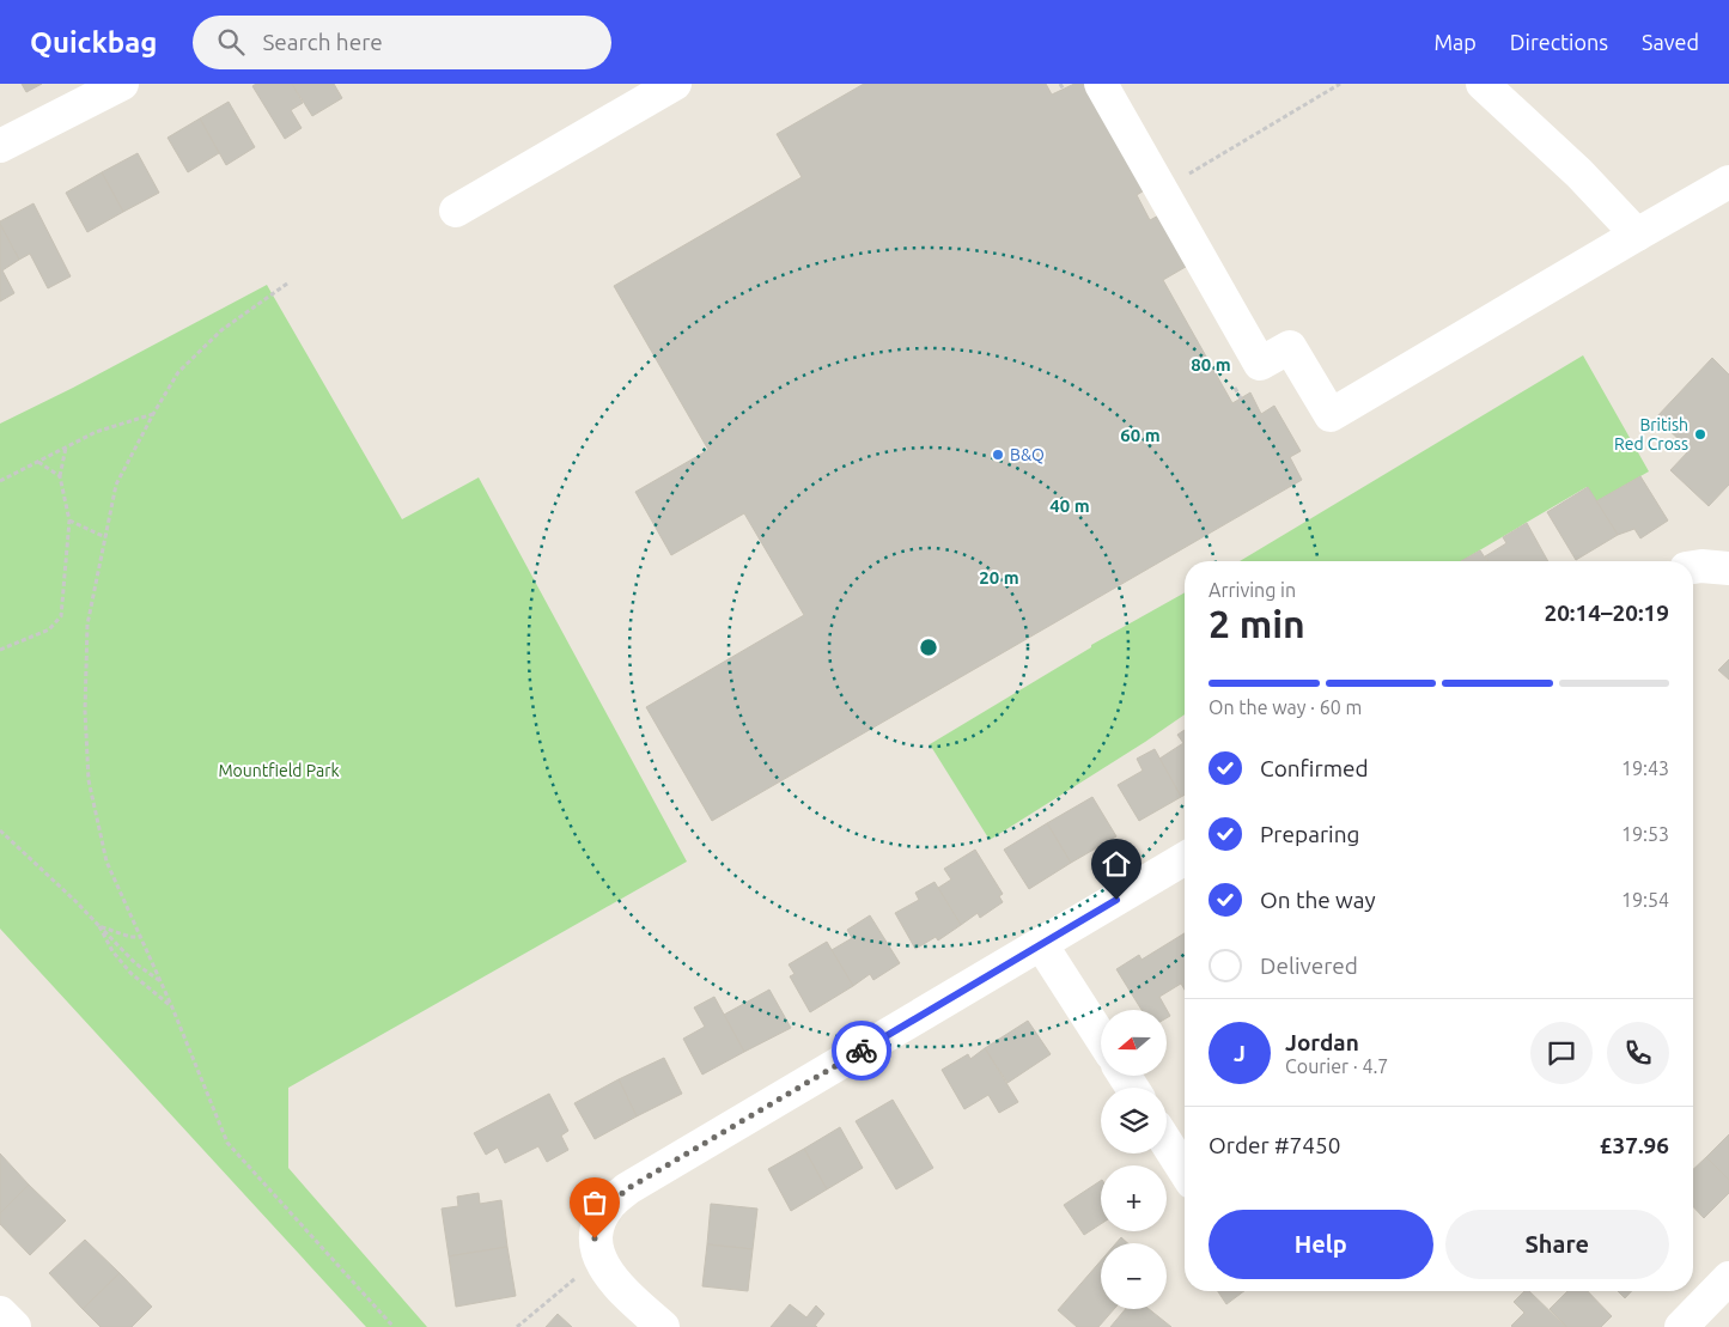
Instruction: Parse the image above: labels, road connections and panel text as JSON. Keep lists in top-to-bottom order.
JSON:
{
  "parks": ["Mountfield Park"],
  "places": ["British Red Cross", "B&Q"],
  "north": "left",
  "page": {
    "header": "Quickbag",
    "search": "Search here",
    "nav": ["Map", "Directions", "Saved"],
    "heading": ["2 min", "Arriving in", "20:14–20:19"],
    "panel": [
      "Jordan",
      "Courier · 4.7",
      "Order #7450",
      "£37.96"
    ],
    "bar": "On the way · 60 m",
    "list": [
      ["Confirmed", "19:43"],
      ["Preparing", "19:53"],
      ["On the way", "19:54"],
      "Delivered"
    ],
    "map_buttons": ["+", "−"],
    "round": "J",
    "buttons": ["Help", "Share"]
  },
  "rings": [
    "80 m",
    "60 m",
    "40 m",
    "20 m"
  ]
}
